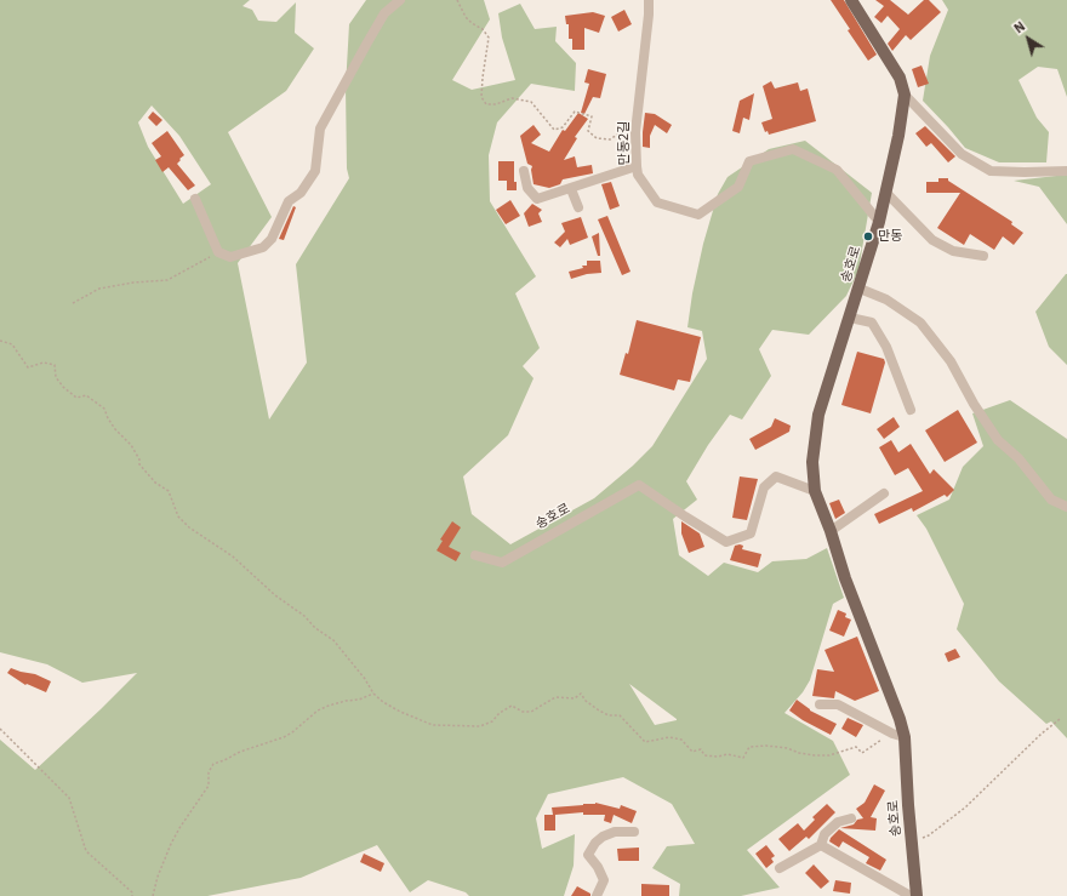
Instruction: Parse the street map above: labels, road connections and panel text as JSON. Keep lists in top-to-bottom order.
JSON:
{
  "streets": {
    "main road": ["송호로"],
    "street": ["만동2길"]
  },
  "crossings": [
    ["만동2길", "송호로"]
  ],
  "places": ["만동"],
  "north": "top left"
}
